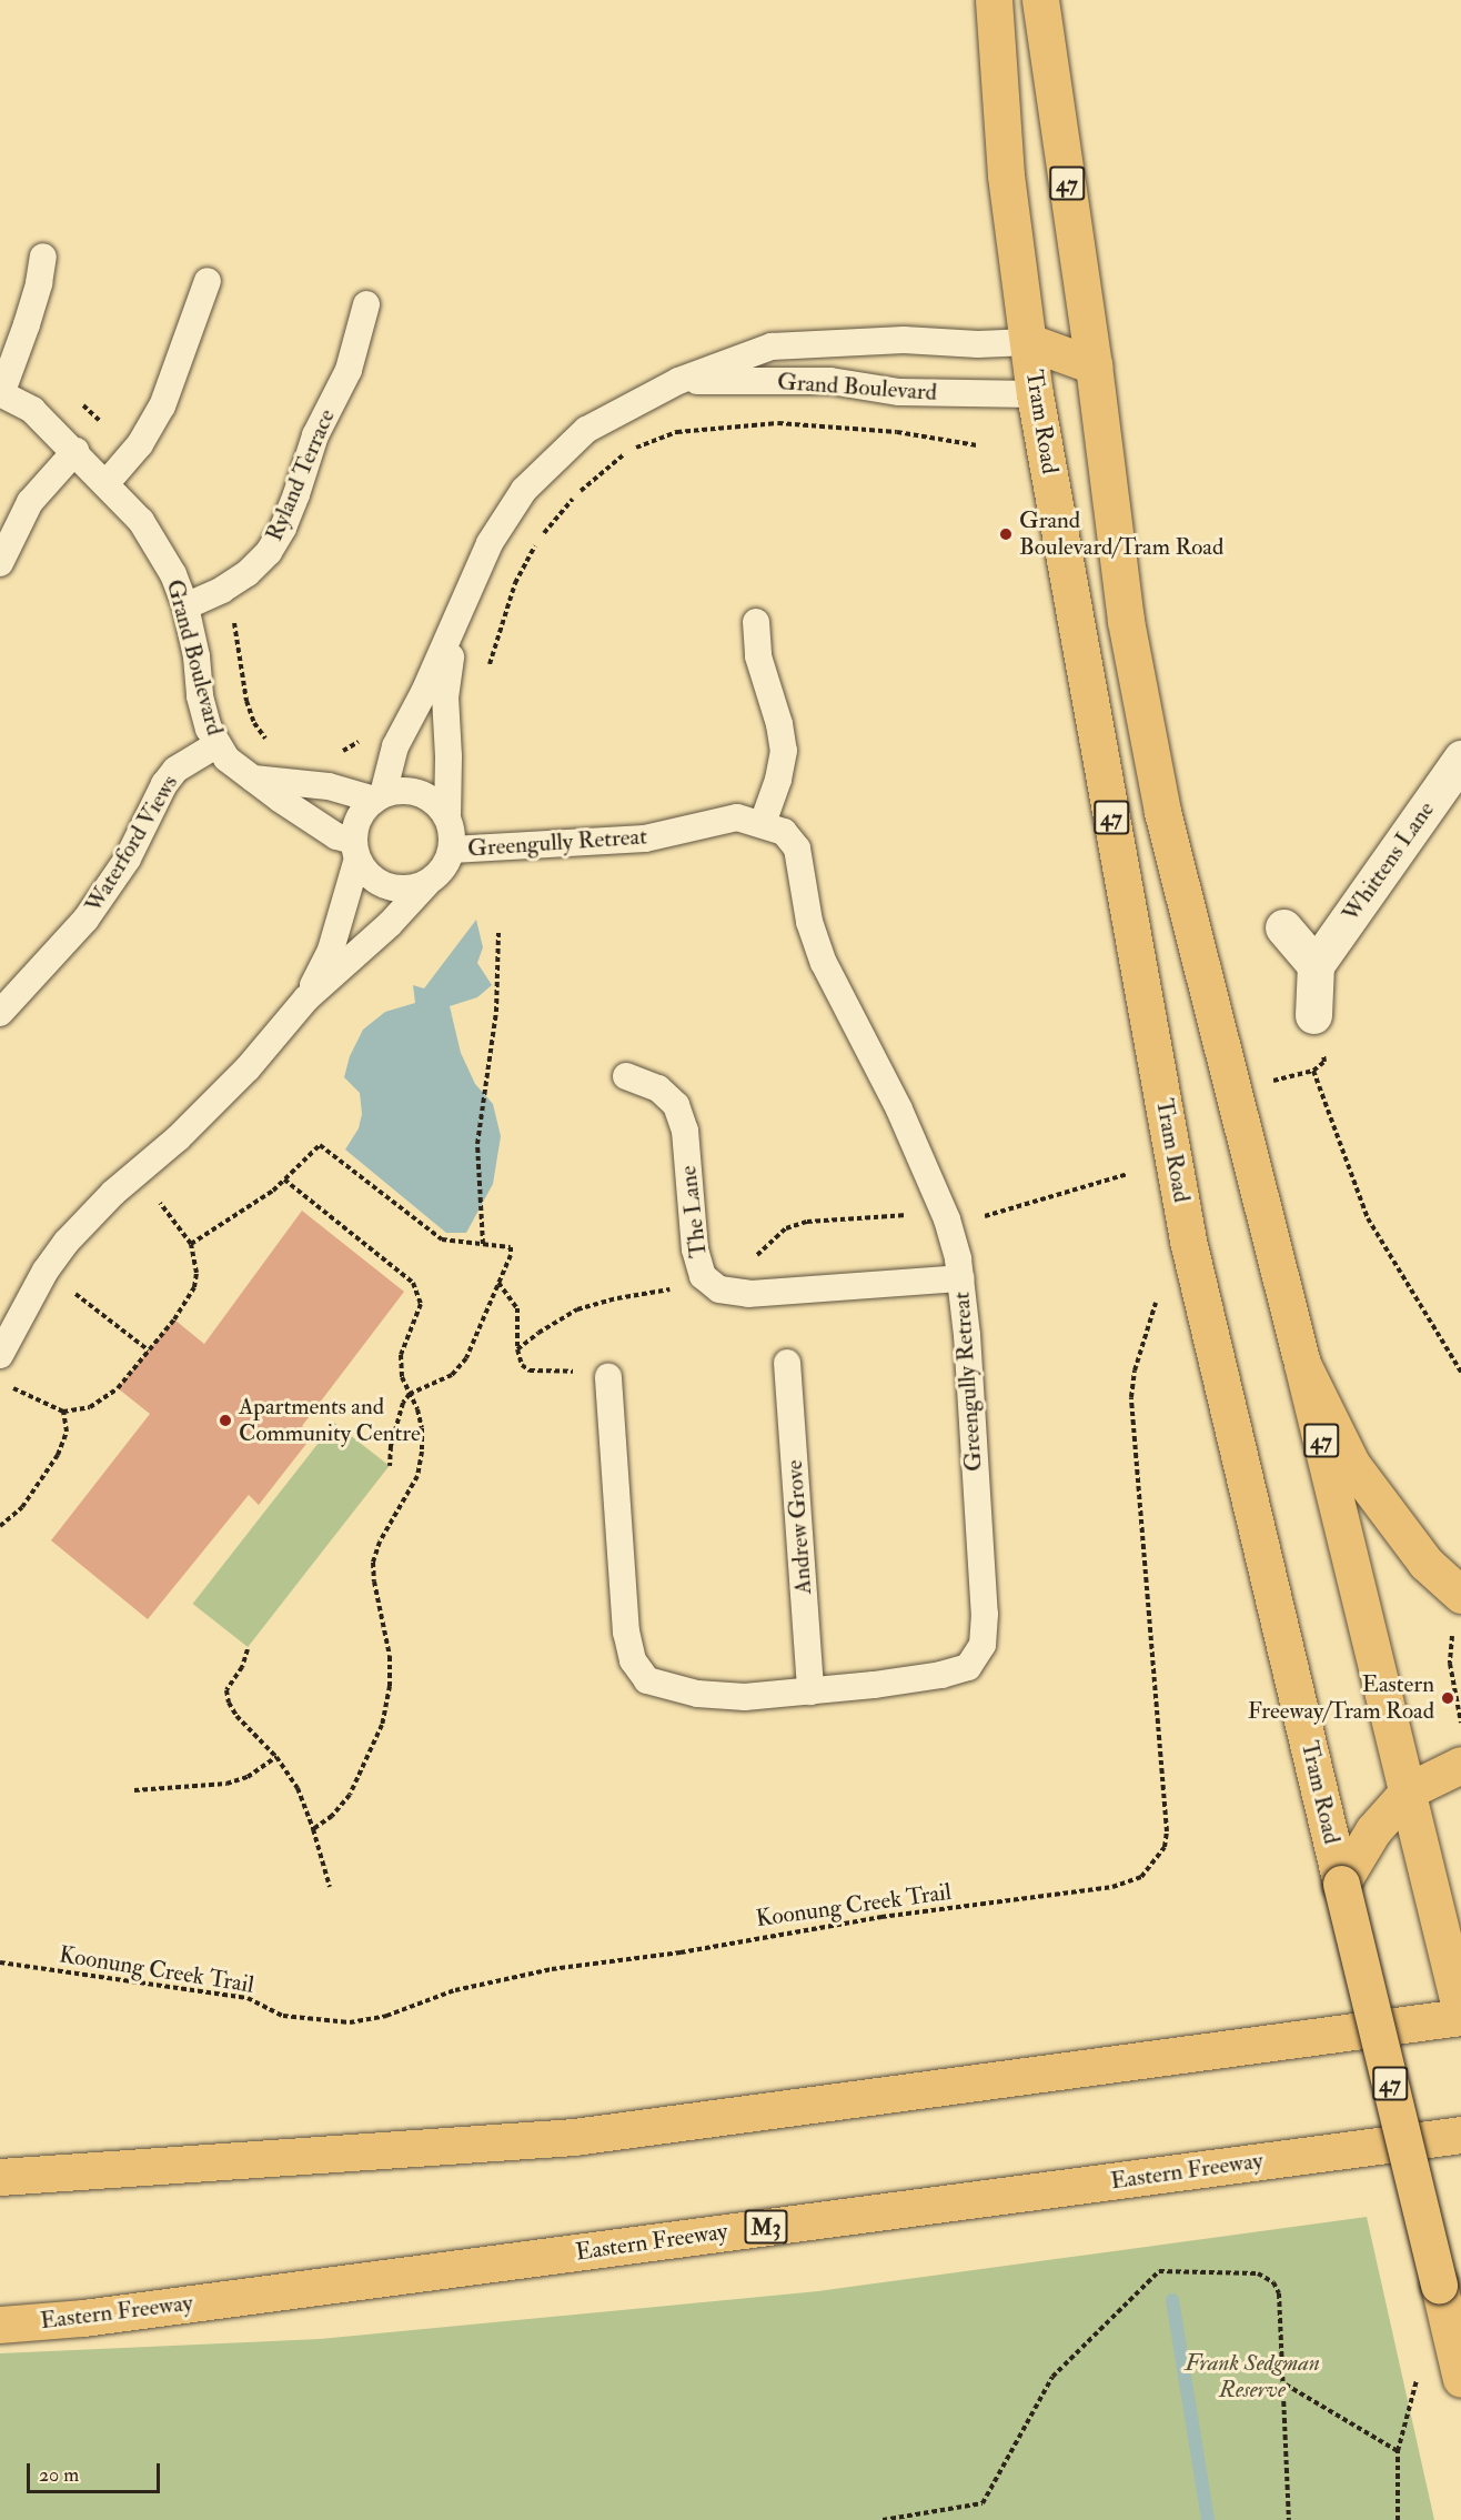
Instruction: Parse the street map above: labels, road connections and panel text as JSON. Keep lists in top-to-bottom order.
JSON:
{
  "streets": {
    "main road": [
      "47",
      "Tram Road",
      "Eastern Freeway",
      "M3"
    ],
    "street": ["Whittens Lane"],
    "lane": [
      "Grand Boulevard",
      "Ryland Terrace",
      "Greengully Retreat",
      "Waterford Views",
      "The Lane",
      "Andrew Grove"
    ],
    "path": ["Koonung Creek Trail"]
  },
  "crossings": [
    ["47", "Tram Road"],
    ["Grand Boulevard", "Tram Road"],
    ["Grand Boulevard", "Ryland Terrace"],
    ["Grand Boulevard", "Greengully Retreat"],
    ["Grand Boulevard", "Waterford Views"],
    ["Greengully Retreat", "The Lane"],
    ["Greengully Retreat", "Andrew Grove"]
  ],
  "parks": ["Frank Sedgman Reserve"],
  "places": ["Grand Boulevard/Tram Road", "Apartments and Community Centre", "Eastern Freeway/Tram Road"],
  "scale_bar": "20 m"
}
